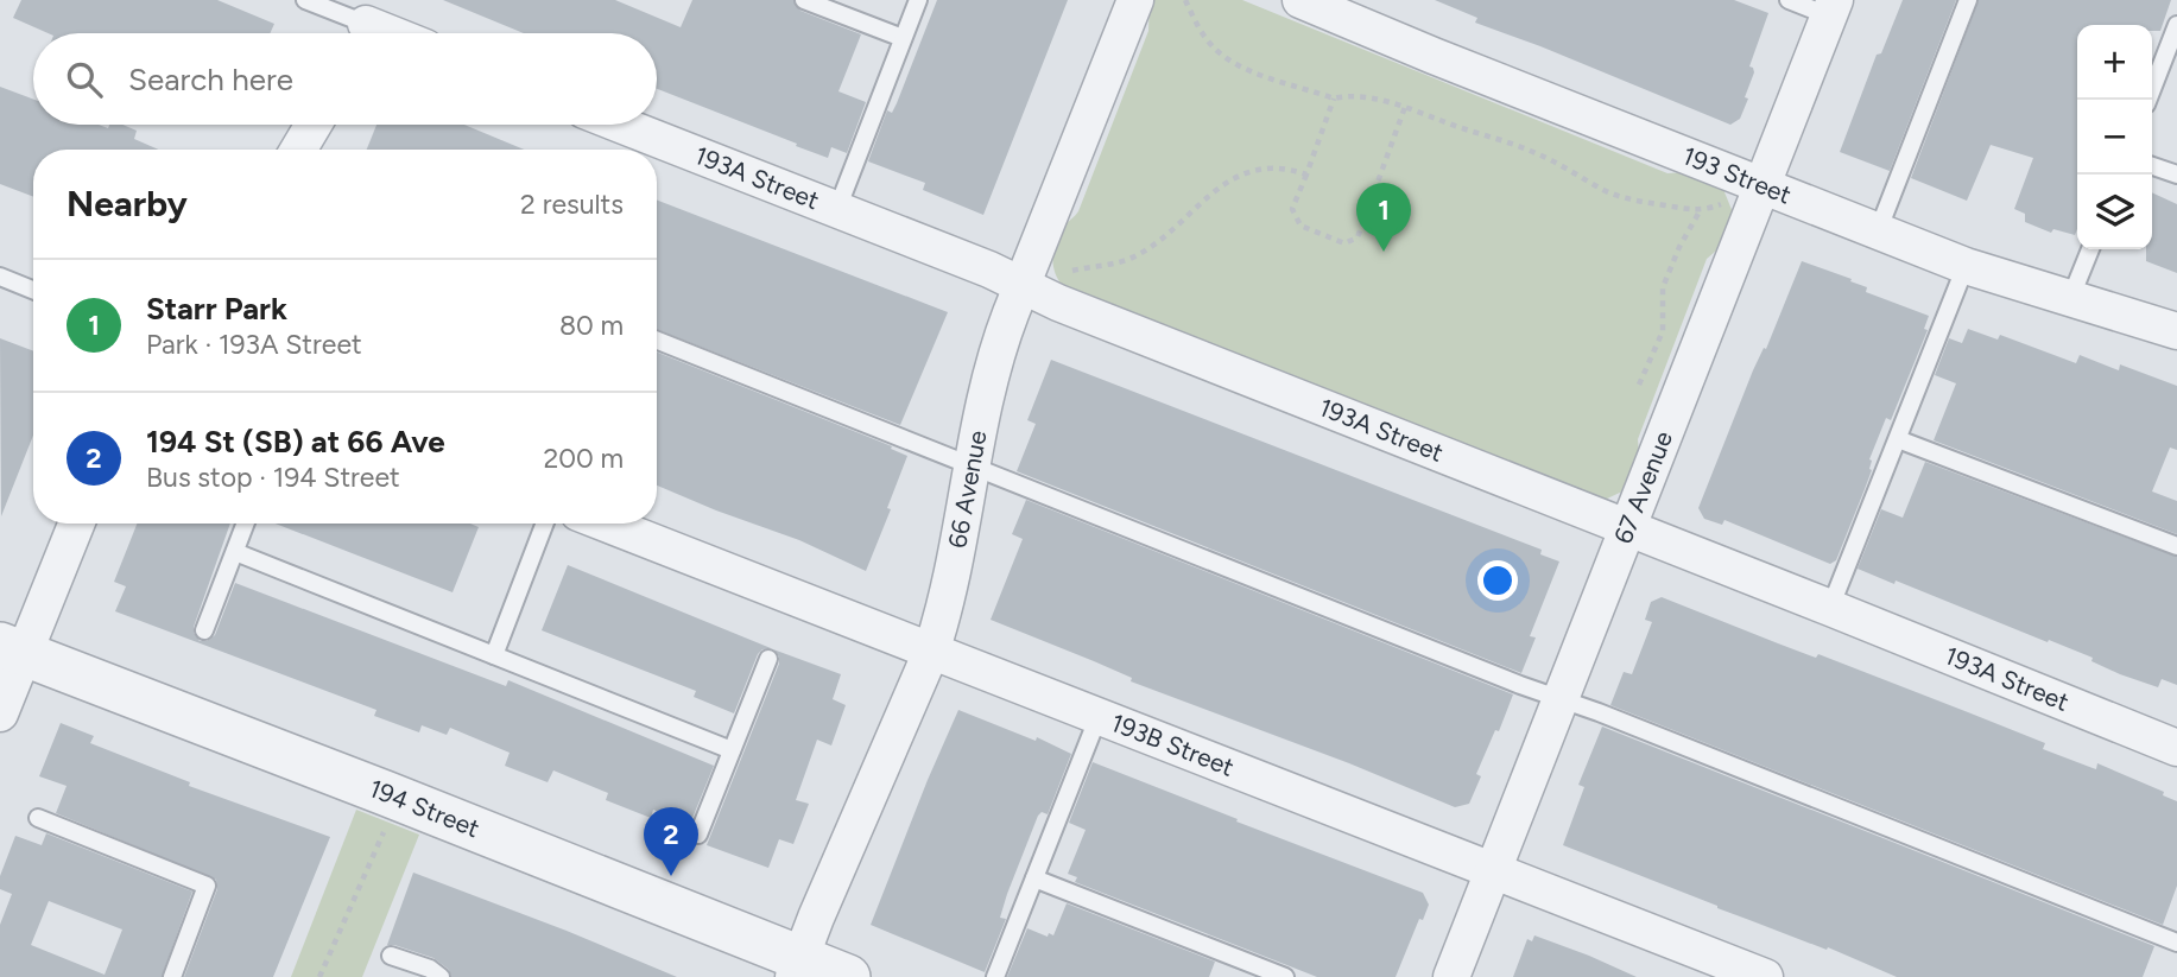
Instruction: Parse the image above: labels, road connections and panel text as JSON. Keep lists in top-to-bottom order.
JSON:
{
  "streets": {
    "street": [
      "193 Street",
      "193A Street",
      "67 Avenue",
      "66 Avenue",
      "193B Street",
      "194 Street"
    ]
  },
  "crossings": [
    ["193 Street", "67 Avenue"],
    ["193A Street", "67 Avenue"],
    ["193A Street", "66 Avenue"],
    ["67 Avenue", "193B Street"],
    ["66 Avenue", "193B Street"],
    ["66 Avenue", "194 Street"]
  ],
  "page": {
    "map_buttons": ["+", "−"],
    "search": "Search here",
    "heading": ["Nearby", "2 results"],
    "pins": ["1", "2"],
    "list": [
      {
        "mark": "1",
        "name": "Starr Park",
        "note": "Park · 193A Street",
        "value": "80 m"
      },
      {
        "mark": "2",
        "name": "194 St (SB) at 66 Ave",
        "note": "Bus stop · 194 Street",
        "value": "200 m"
      }
    ]
  }
}
